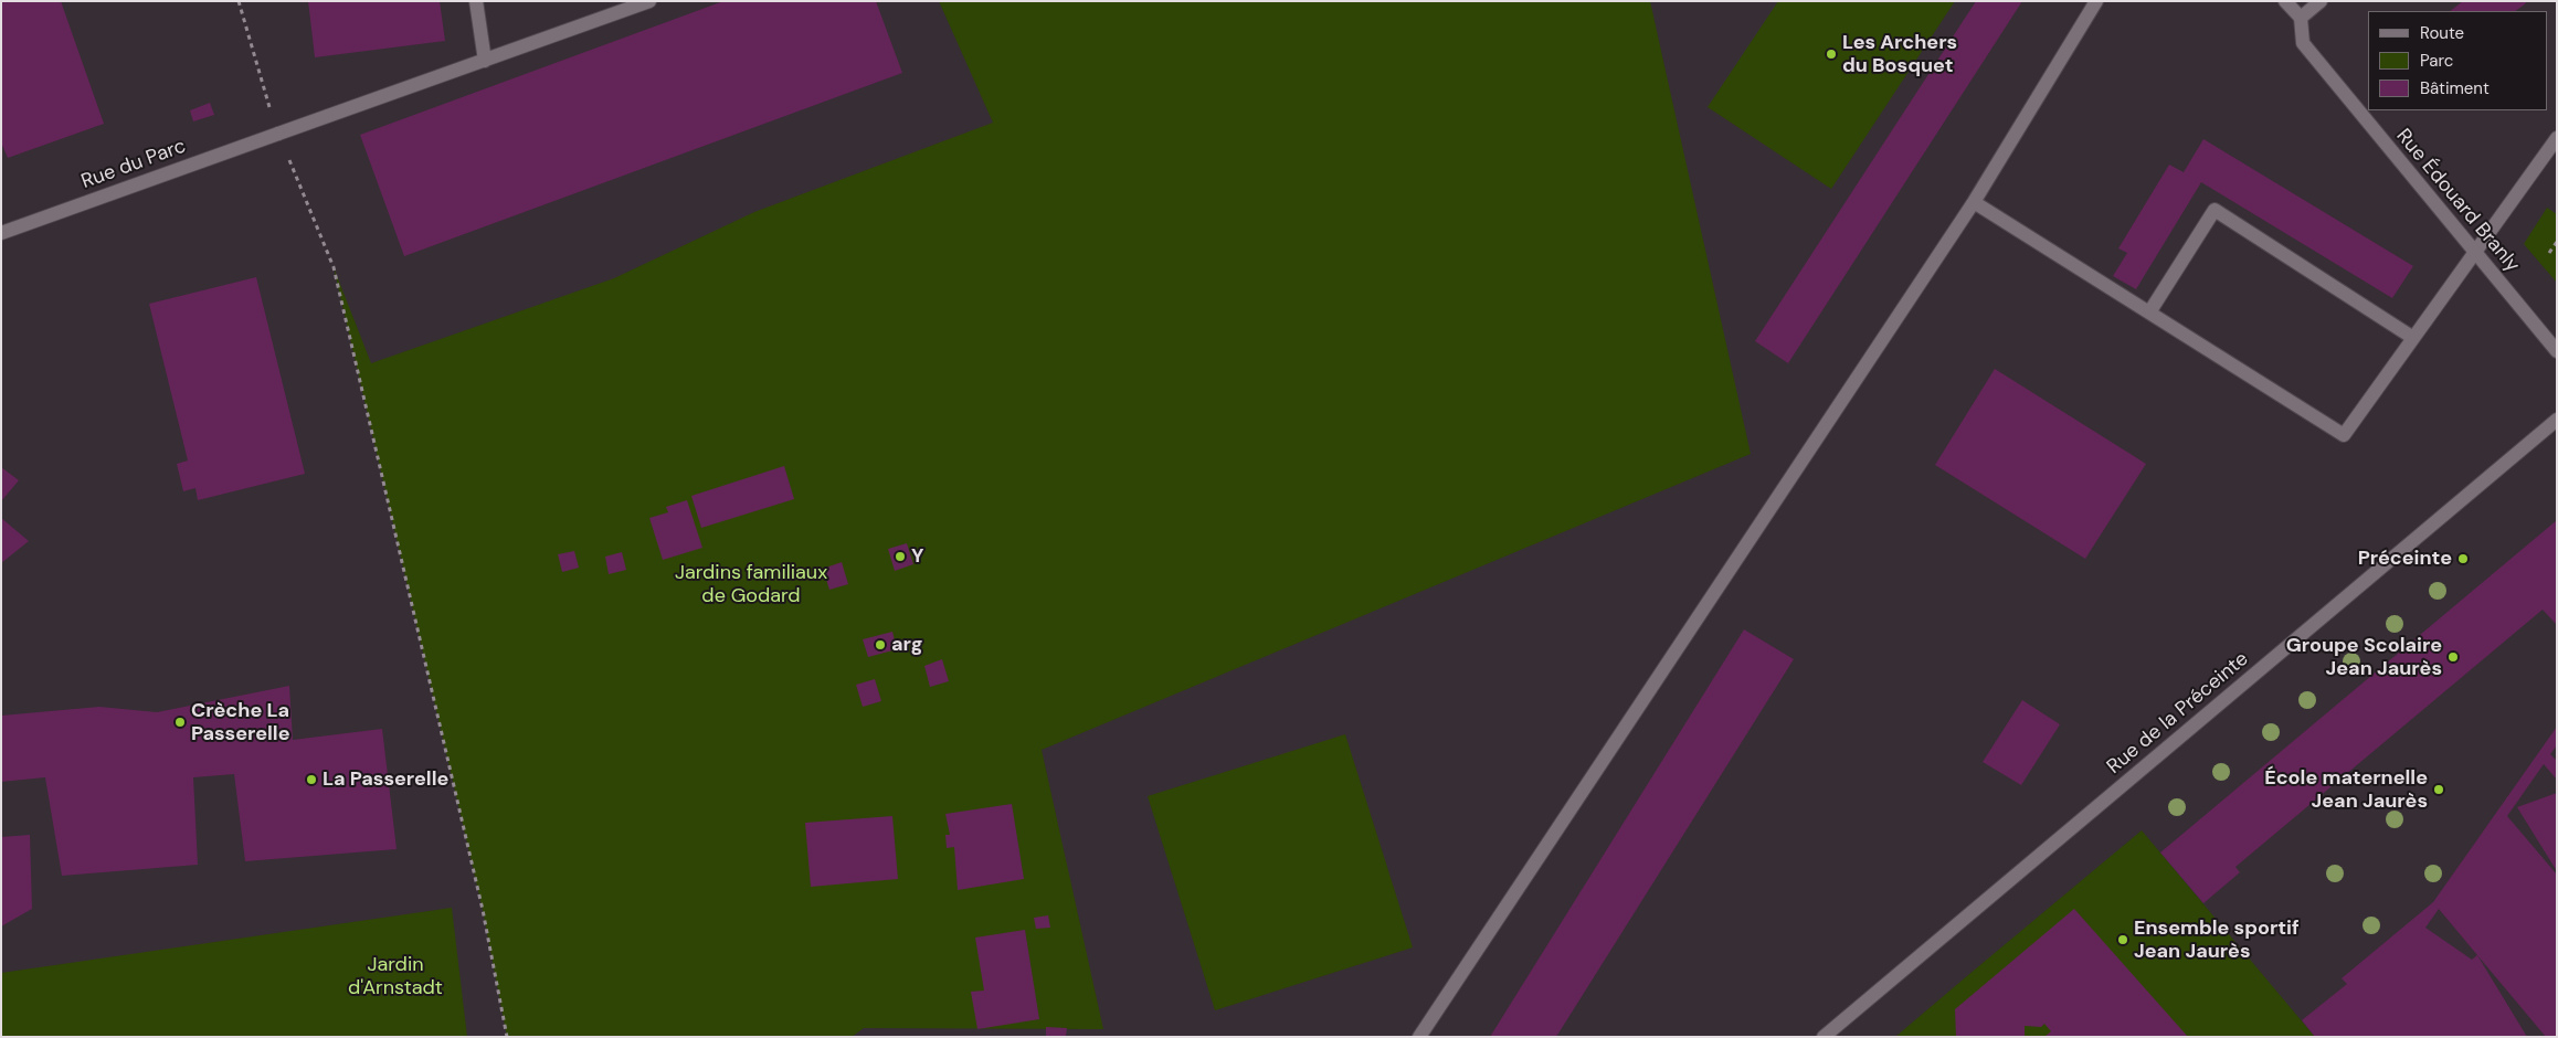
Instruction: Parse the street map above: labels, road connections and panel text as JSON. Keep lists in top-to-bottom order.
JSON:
{
  "streets": {
    "street": ["Rue du Parc", "Rue Édouard Branly", "Rue de la Préceinte"]
  },
  "parks": ["Jardins familiaux de Godard", "Jardin d'Arnstadt"],
  "places": [
    "Les Archers du Bosquet",
    "Y",
    "Préceinte",
    "arg",
    "Groupe Scolaire Jean Jaurès",
    "Crèche La Passerelle",
    "La Passerelle",
    "École maternelle Jean Jaurès",
    "Ensemble sportif Jean Jaurès"
  ],
  "legend": ["Route", "Parc", "Bâtiment"]
}
